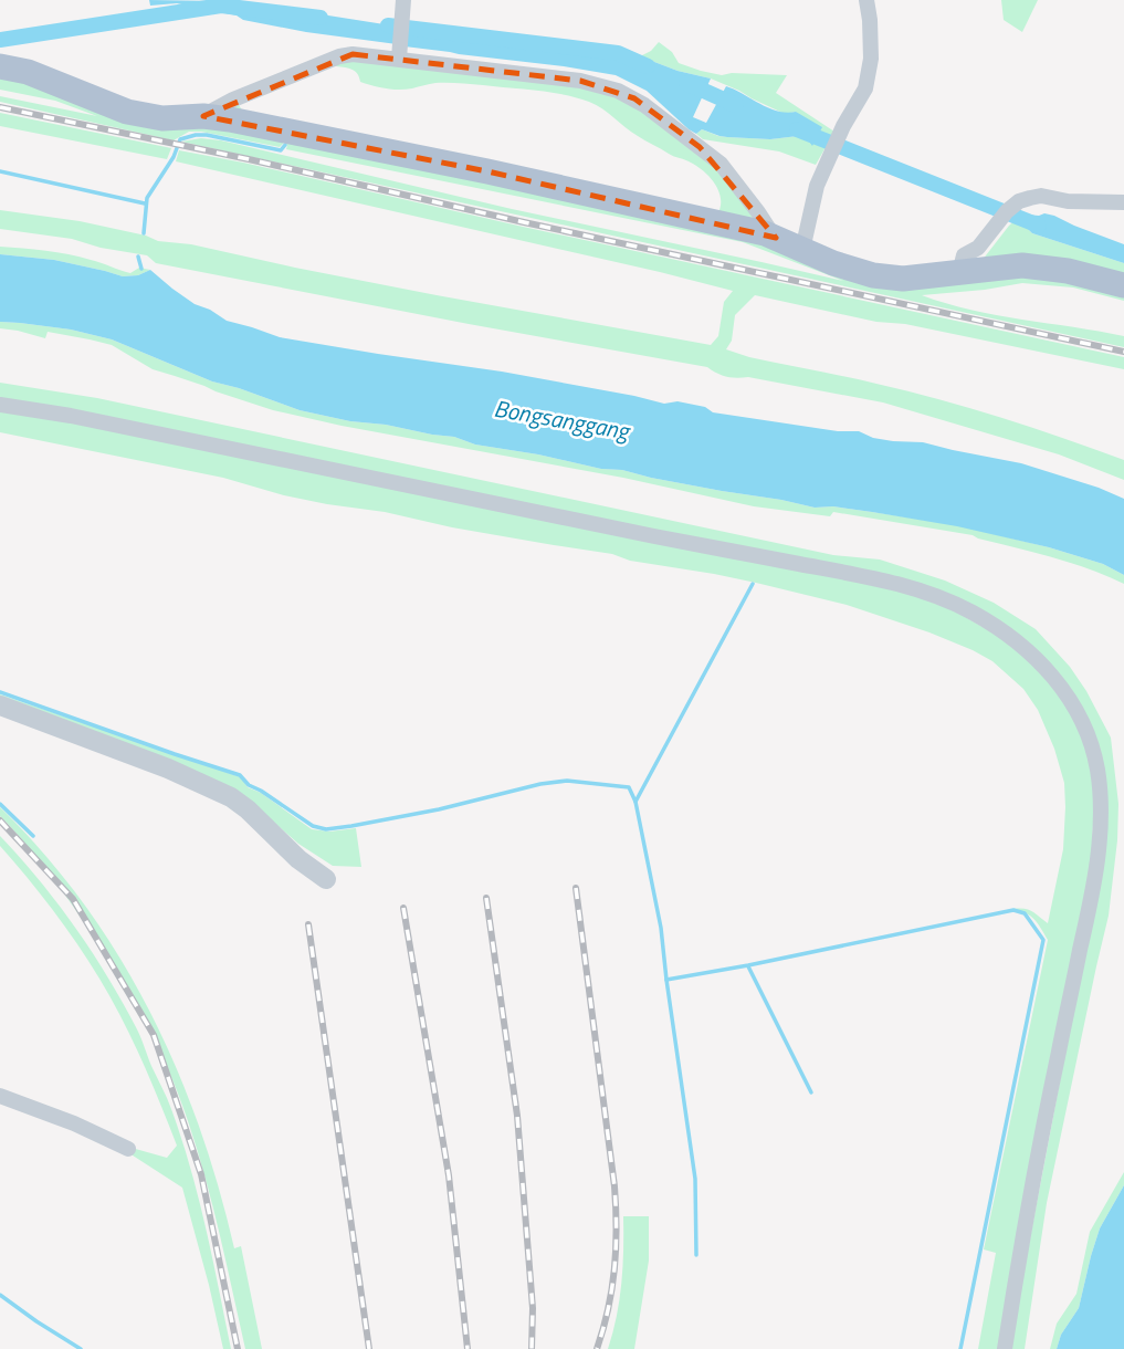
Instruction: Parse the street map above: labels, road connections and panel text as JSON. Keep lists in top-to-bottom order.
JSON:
{
  "water": ["Bongsanggang"]
}
